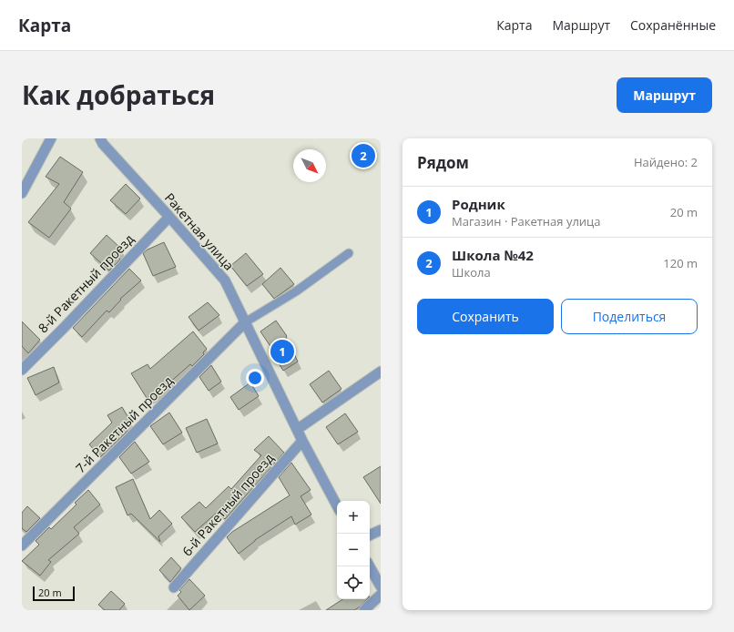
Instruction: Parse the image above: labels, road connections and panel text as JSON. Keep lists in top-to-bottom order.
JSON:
{
  "streets": {
    "street": [
      "Ракетная улица",
      "8-й Ракетный проезд",
      "7-й Ракетный проезд",
      "6-й Ракетный проезд"
    ]
  },
  "crossings": [
    ["Ракетная улица", "8-й Ракетный проезд"],
    ["Ракетная улица", "7-й Ракетный проезд"],
    ["Ракетная улица", "6-й Ракетный проезд"]
  ],
  "scale_bar": "20 m",
  "north": "bottom right",
  "page": {
    "header": "Карта",
    "nav": ["Карта", "Маршрут", "Сохранённые"],
    "title": "Как добраться",
    "buttons": [
      "Маршрут",
      ["Сохранить", "Поделиться"]
    ],
    "heading": ["Рядом", "Найдено: 2"],
    "pins": ["2", "1"],
    "list": [
      {
        "mark": "1",
        "name": "Родник",
        "note": "Магазин · Ракетная улица",
        "value": "20 m"
      },
      {
        "mark": "2",
        "name": "Школа №42",
        "note": "Школа",
        "value": "120 m"
      }
    ],
    "map_buttons": ["+", "−"],
    "scale": "20 m"
  }
}
